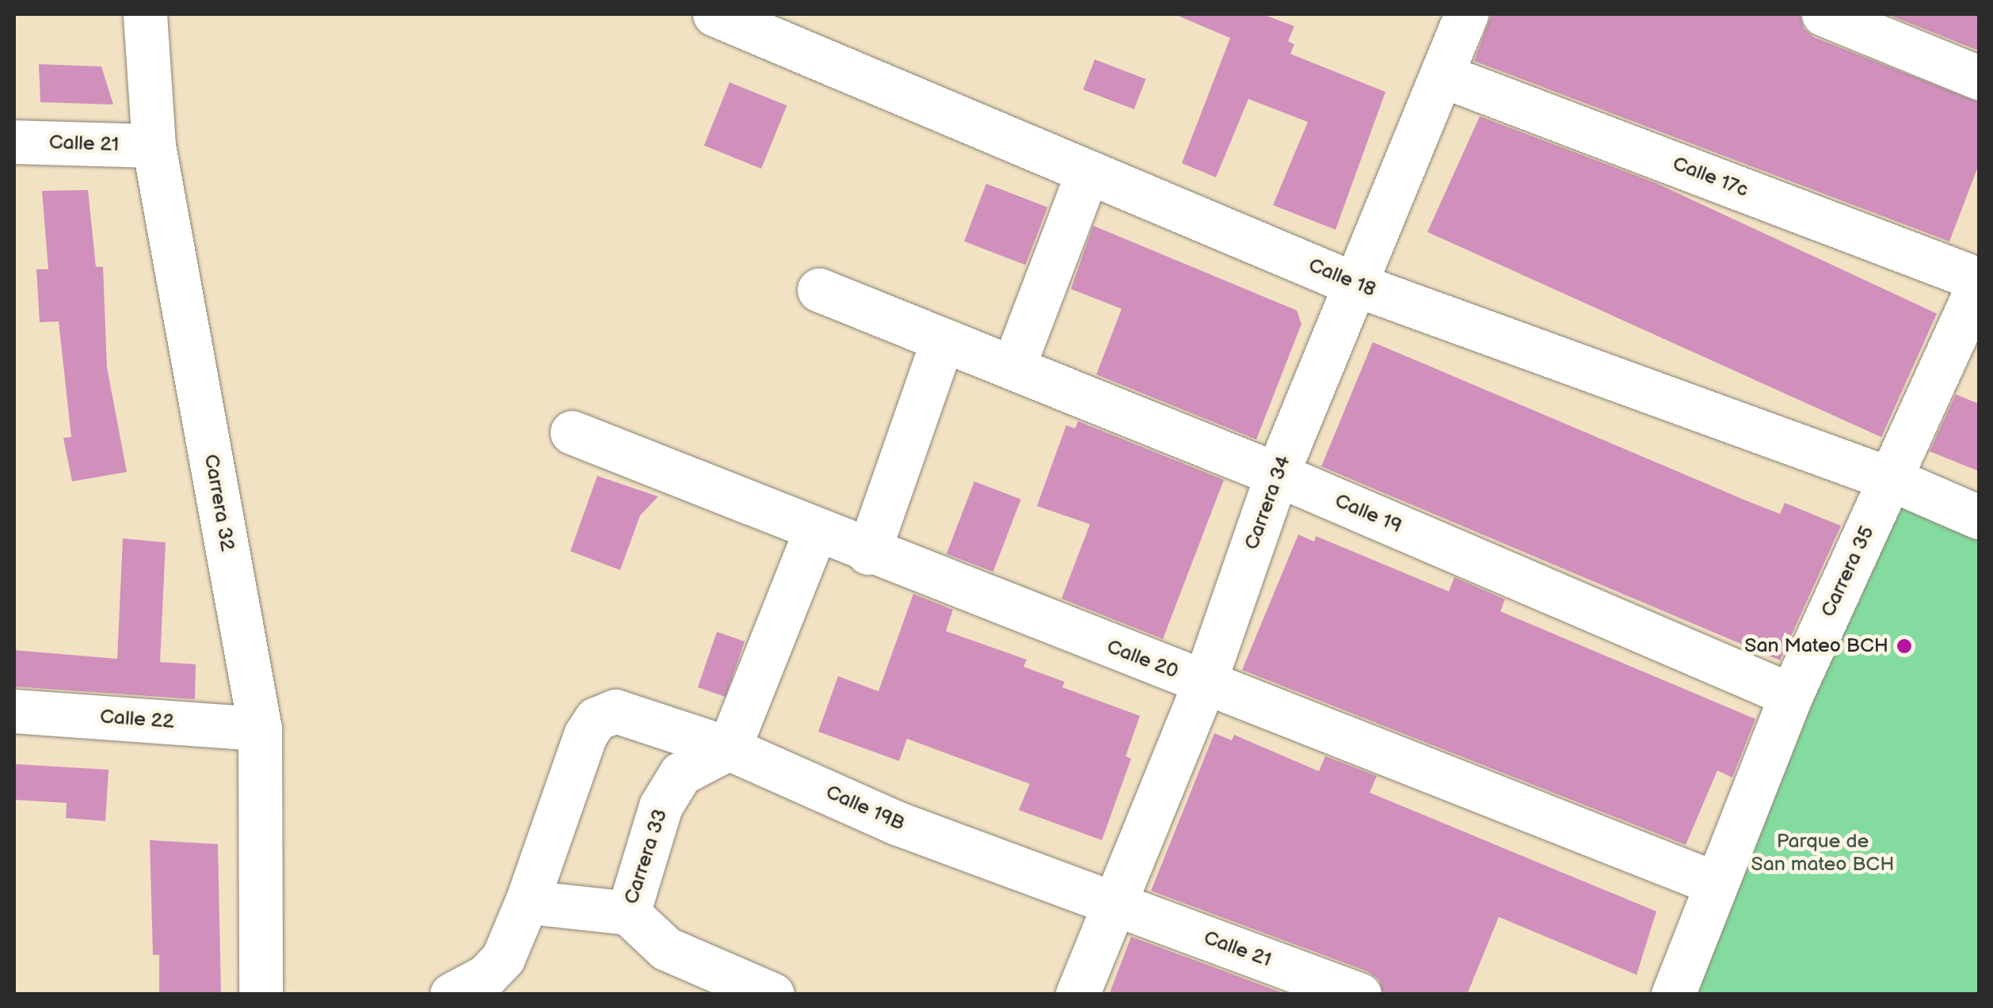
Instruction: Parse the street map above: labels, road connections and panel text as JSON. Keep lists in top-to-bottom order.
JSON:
{
  "streets": {
    "street": [
      "Calle 21",
      "Calle 17c",
      "Calle 18",
      "Carrera 32",
      "Carrera 34",
      "Calle 19",
      "Carrera 35",
      "Calle 20",
      "Calle 22",
      "Calle 19B",
      "Carrera 33"
    ]
  },
  "crossings": [
    ["Calle 21", "Carrera 32"],
    ["Calle 21", "Carrera 34"],
    ["Calle 21", "Calle 19B"],
    ["Calle 17c", "Carrera 34"],
    ["Calle 17c", "Carrera 35"],
    ["Calle 18", "Carrera 34"],
    ["Calle 18", "Carrera 35"],
    ["Carrera 32", "Calle 22"],
    ["Carrera 34", "Calle 19"],
    ["Carrera 34", "Calle 20"],
    ["Carrera 34", "Calle 19B"],
    ["Calle 19", "Carrera 35"],
    ["Carrera 35", "Calle 20"],
    ["Calle 19B", "Carrera 33"]
  ],
  "parks": ["Parque de San mateo BCH"],
  "places": ["San Mateo BCH"]
}
